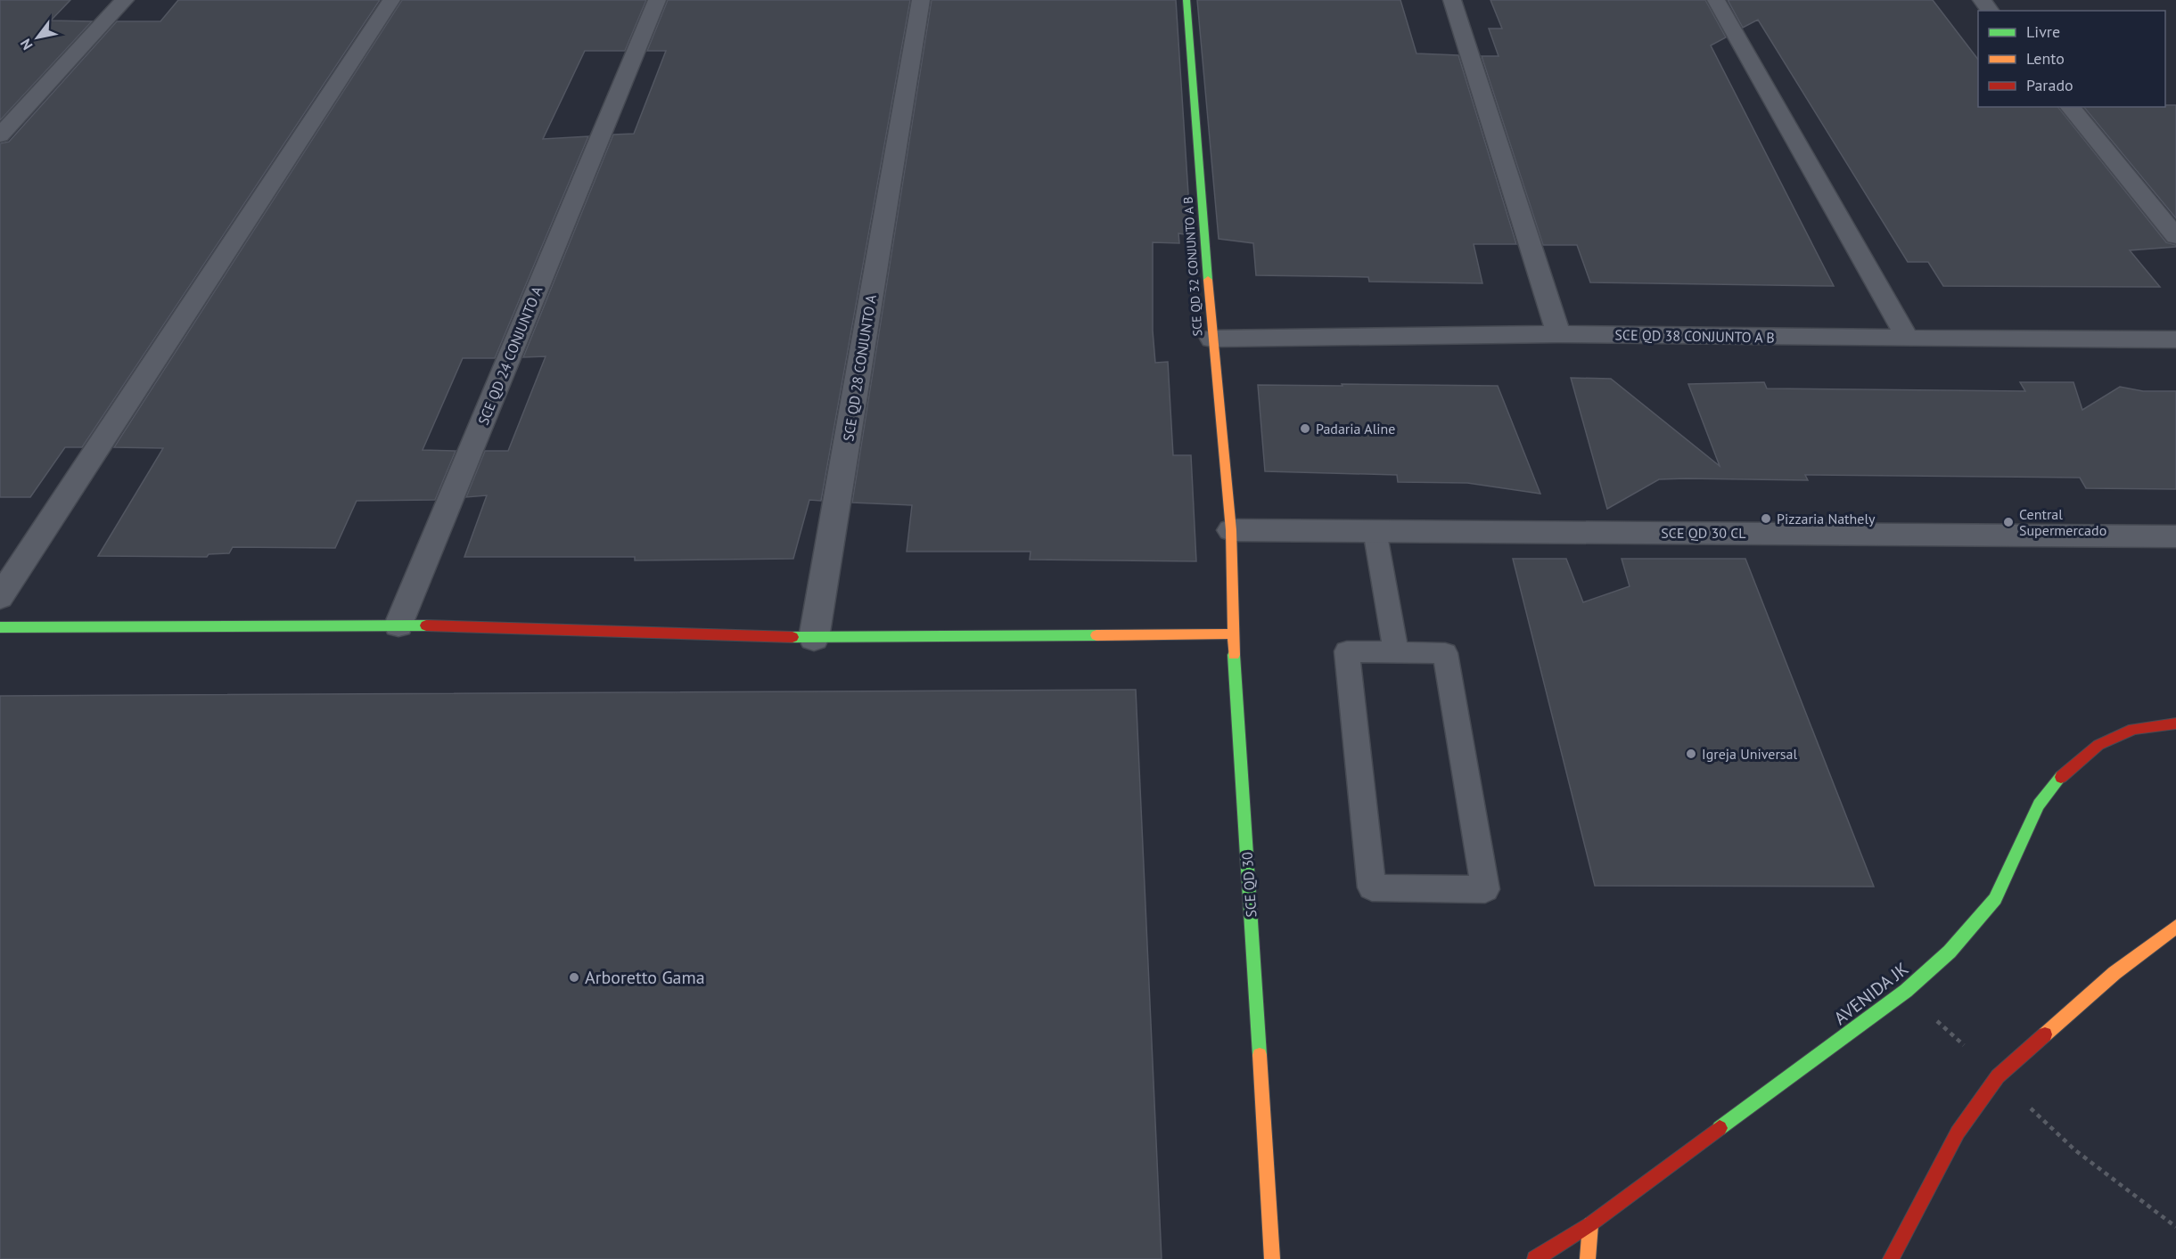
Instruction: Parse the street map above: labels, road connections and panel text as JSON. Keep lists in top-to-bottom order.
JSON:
{
  "streets": {
    "street": [
      "SCE QD 32 CONJUNTO A B",
      "SCE QD 38 CONJUNTO A B",
      "SCE QD 24 CONJUNTO A",
      "SCE QD 28 CONJUNTO A",
      "SCE QD 30 CL",
      "SCE QD 30",
      "AVENIDA JK"
    ]
  },
  "crossings": [
    ["SCE QD 32 CONJUNTO A B", "SCE QD 38 CONJUNTO A B"],
    ["SCE QD 32 CONJUNTO A B", "SCE QD 30 CL"],
    ["SCE QD 32 CONJUNTO A B", "SCE QD 30"],
    ["SCE QD 30 CL", "SCE QD 30"]
  ],
  "places": [
    "Padaria Aline",
    "Pizzaria Nathely",
    "Central Supermercado",
    "Igreja Universal",
    "Arboretto Gama"
  ],
  "legend": ["Livre", "Lento", "Parado"],
  "north": "bottom left"
}
